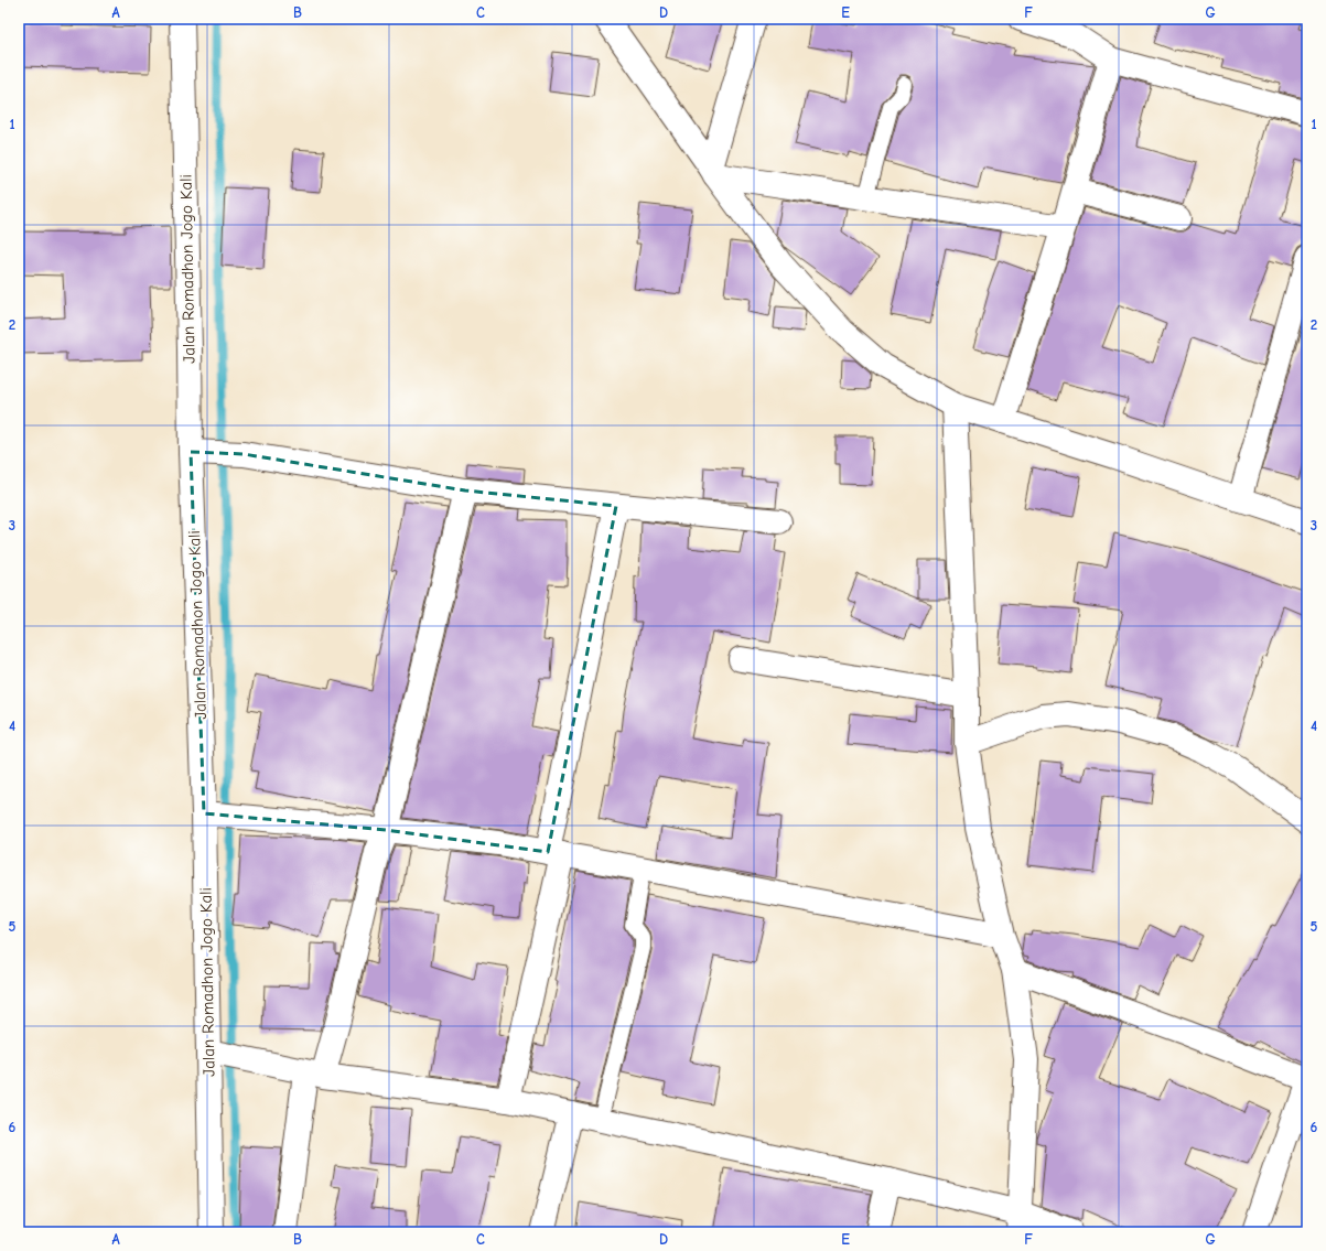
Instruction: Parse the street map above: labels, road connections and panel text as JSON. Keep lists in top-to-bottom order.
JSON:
{
  "streets": {
    "street": ["Jalan Romadhon Jogo Kali"]
  },
  "grid": {
    "columns": [
      "A",
      "B",
      "C",
      "D",
      "E",
      "F",
      "G"
    ],
    "rows": [
      "1",
      "2",
      "3",
      "4",
      "5",
      "6"
    ]
  }
}
